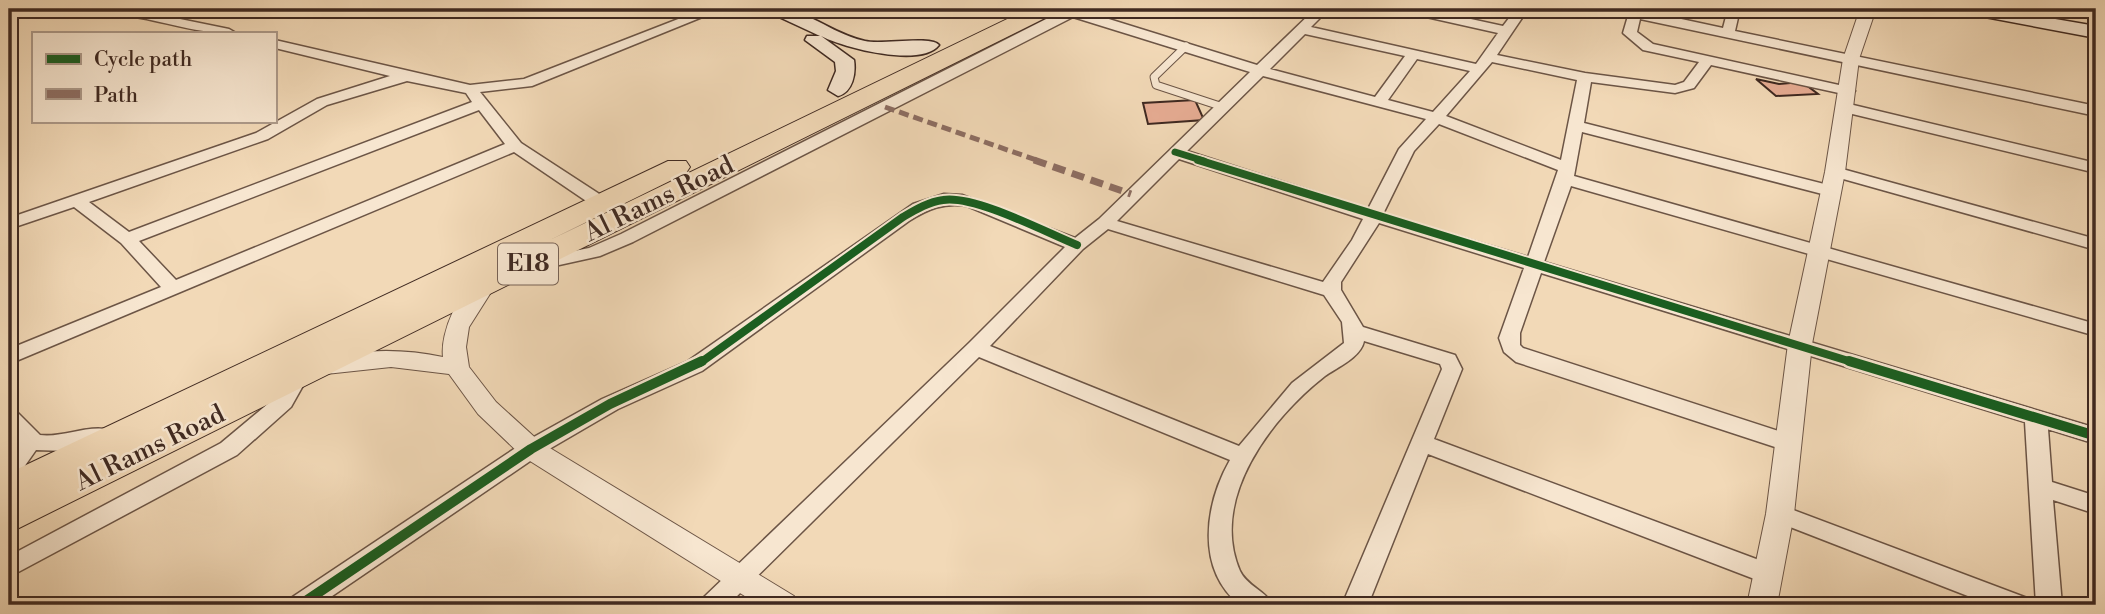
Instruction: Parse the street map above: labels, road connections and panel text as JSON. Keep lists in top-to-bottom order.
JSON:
{
  "streets": {
    "highway": ["Al Rams Road", "E18"]
  },
  "legend": ["Cycle path", "Path"]
}
